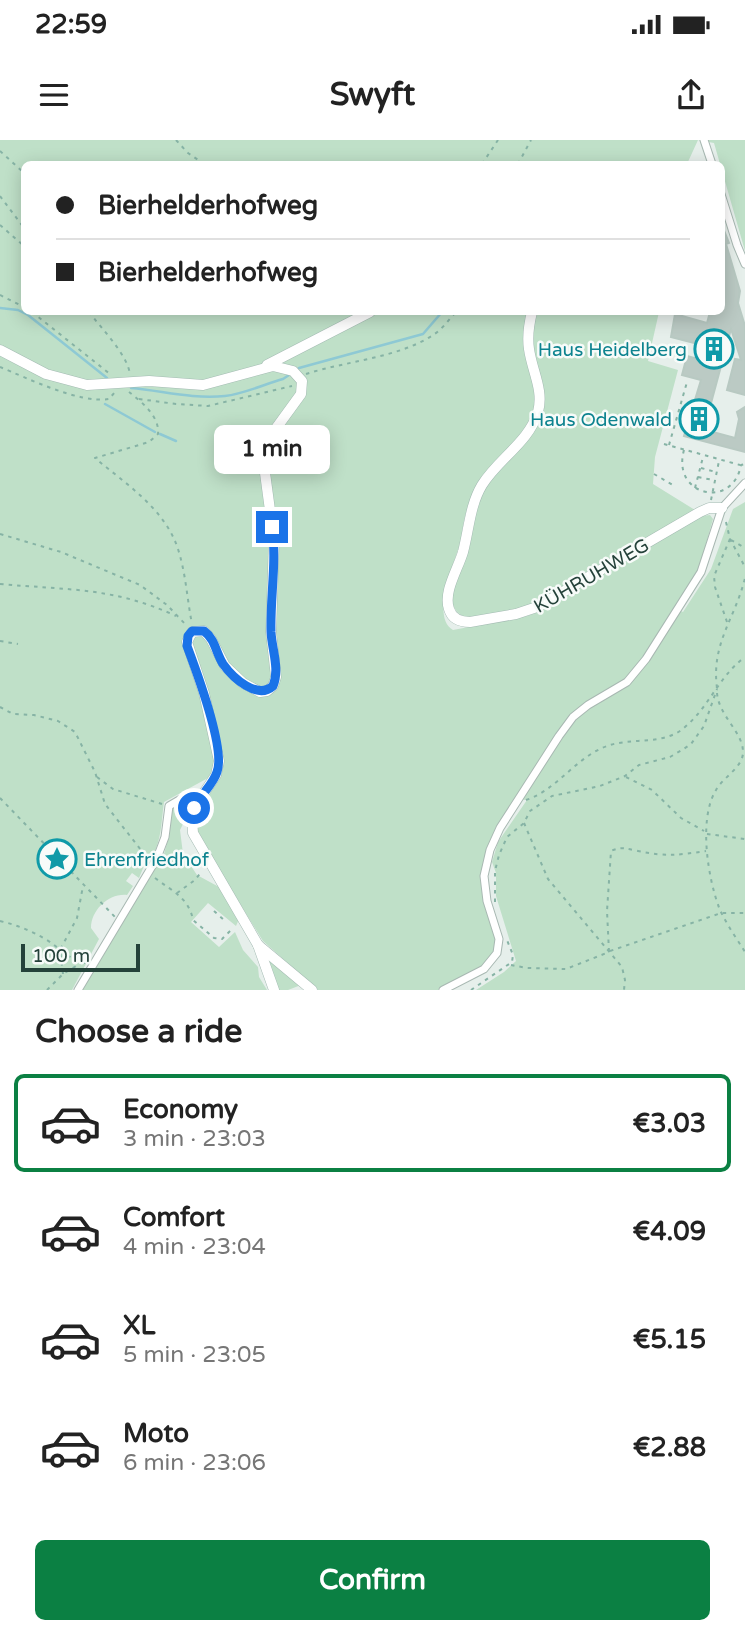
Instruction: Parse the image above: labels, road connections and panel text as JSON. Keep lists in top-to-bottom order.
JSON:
{
  "streets": {
    "street": ["KÜHRUHWEG"]
  },
  "places": {
    "building": ["Haus Heidelberg", "Haus Odenwald"],
    "place": ["Ehrenfriedhof"]
  },
  "scale_bar": "100 m",
  "page": {
    "status": "22:59",
    "header": "Swyft",
    "banner": ["Bierhelderhofweg", "Bierhelderhofweg"],
    "bubble": "1 min",
    "scale": "100 m",
    "heading": "Choose a ride",
    "list": [
      {
        "name": "Economy",
        "note": "3 min · 23:03",
        "value": "€3.03"
      },
      {
        "name": "Comfort",
        "note": "4 min · 23:04",
        "value": "€4.09"
      },
      {
        "name": "XL",
        "note": "5 min · 23:05",
        "value": "€5.15"
      },
      {
        "name": "Moto",
        "note": "6 min · 23:06",
        "value": "€2.88"
      }
    ],
    "buttons": "Confirm"
  }
}
